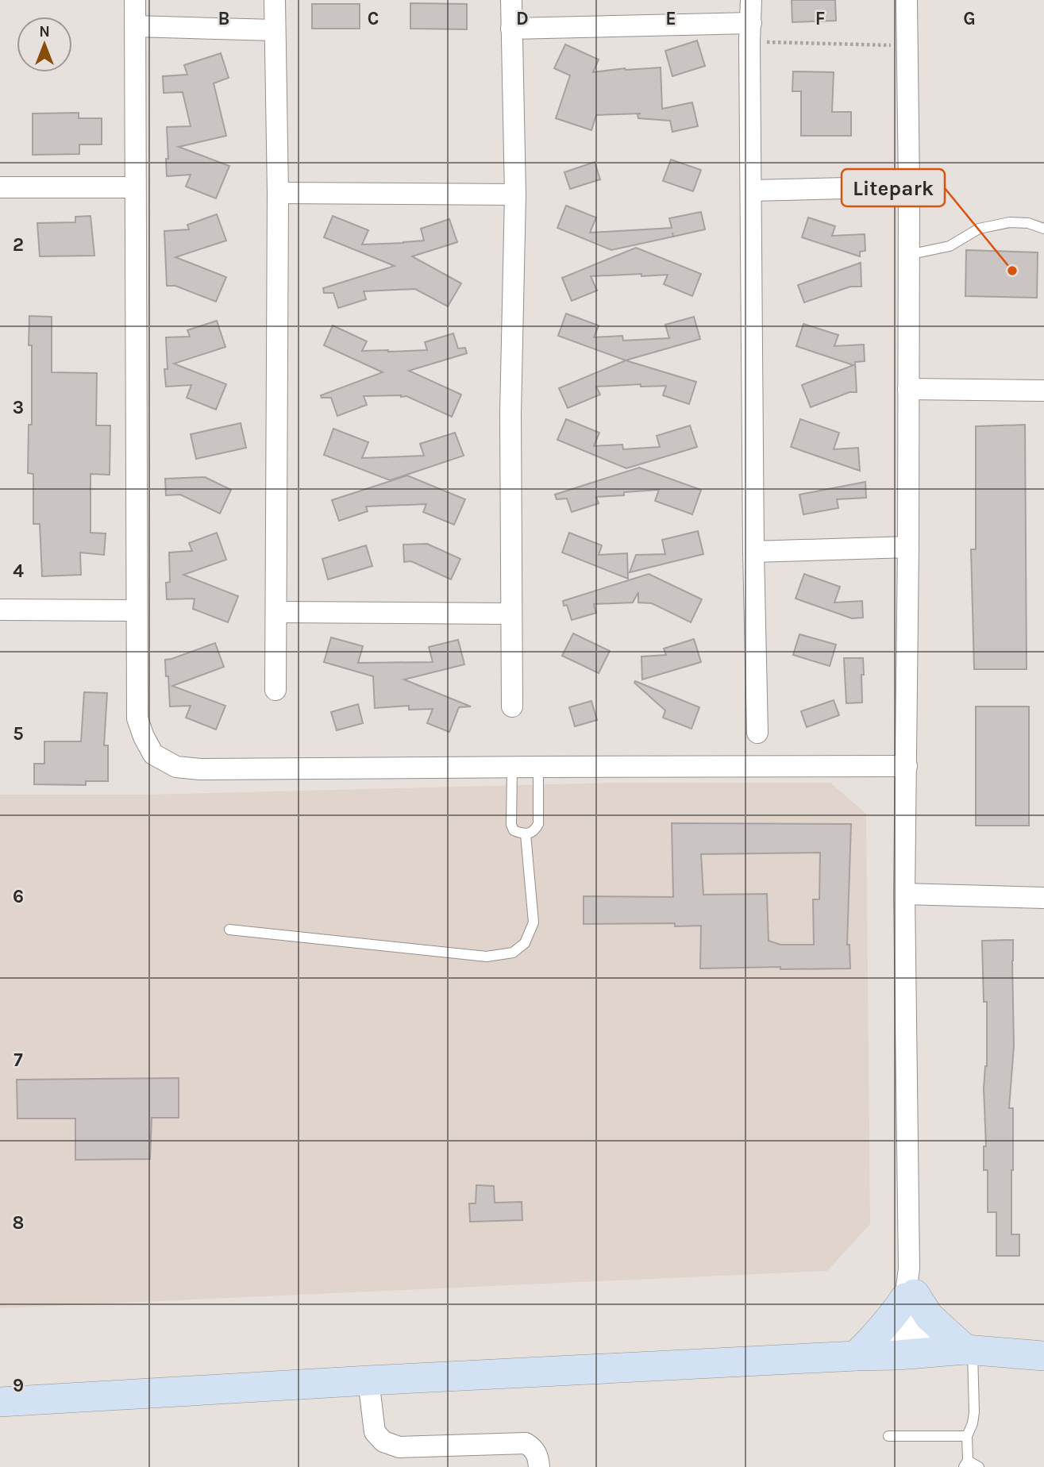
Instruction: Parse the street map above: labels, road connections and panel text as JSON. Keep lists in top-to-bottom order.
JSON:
{
  "places": ["Litepark"],
  "north": "top",
  "grid": {
    "columns": [
      "B",
      "C",
      "D",
      "E",
      "F",
      "G"
    ],
    "rows": [
      "2",
      "3",
      "4",
      "5",
      "6",
      "7",
      "8",
      "9"
    ]
  }
}
